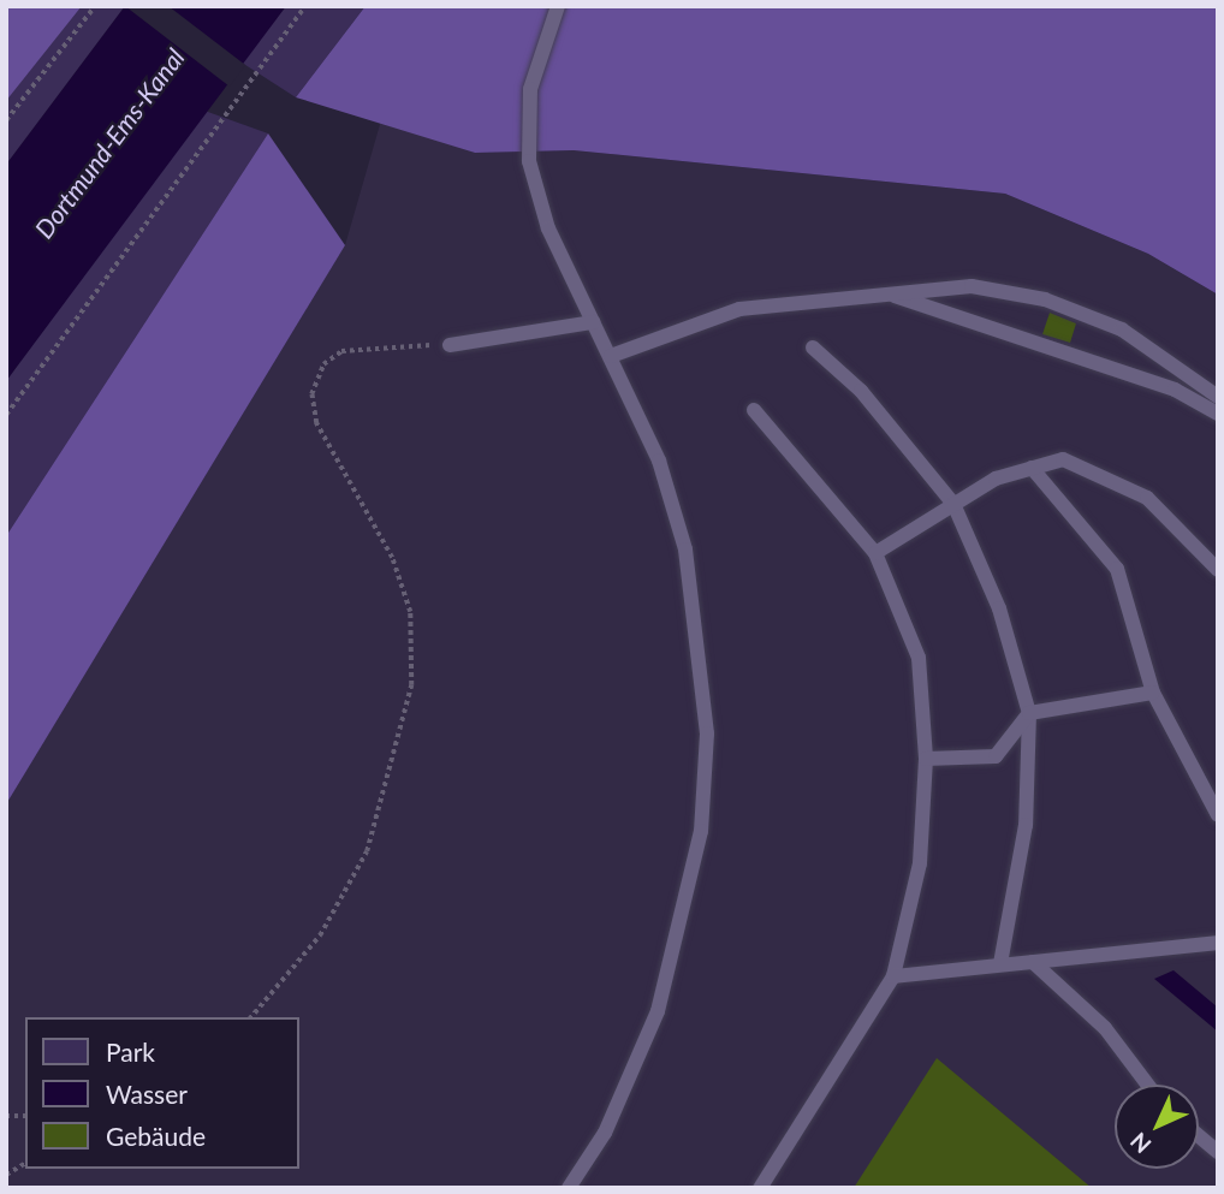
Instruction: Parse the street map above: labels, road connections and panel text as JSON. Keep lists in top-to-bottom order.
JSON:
{
  "water": ["Dortmund-Ems-Kanal"],
  "legend": ["Park", "Wasser", "Gebäude"],
  "north": "bottom left"
}
